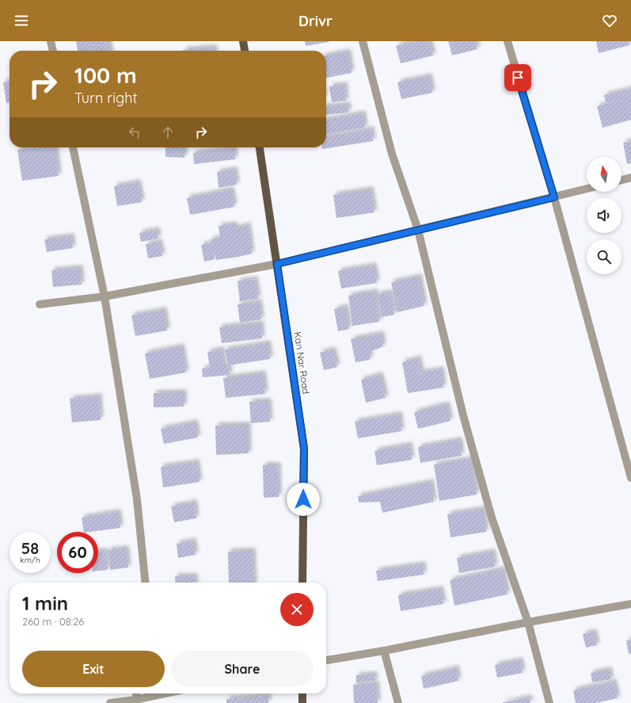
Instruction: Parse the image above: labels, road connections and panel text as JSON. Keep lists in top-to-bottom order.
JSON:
{
  "streets": {
    "main road": ["Kan Nar Road"]
  },
  "north": "top",
  "page": {
    "header": "Drivr",
    "turn": ["100 m", "Turn right"],
    "speed": "58 km/h",
    "limit": "60",
    "heading": ["1 min", "260 m · 08:26"],
    "buttons": ["Exit", "Share"]
  }
}
